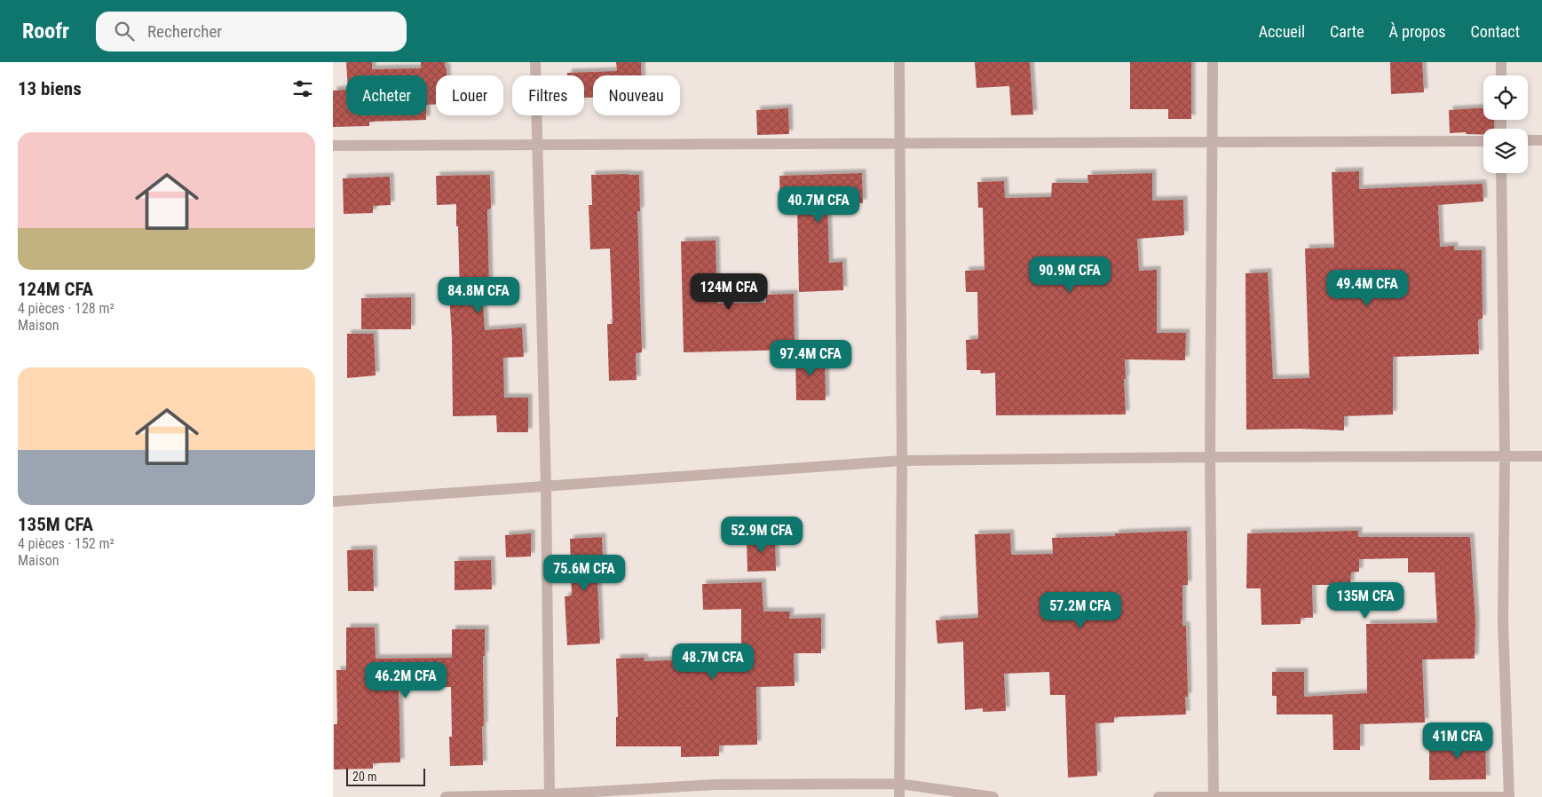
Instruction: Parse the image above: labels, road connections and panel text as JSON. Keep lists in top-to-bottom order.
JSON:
{
  "scale_bar": "20 m",
  "page": {
    "header": "Roofr",
    "search": "Rechercher",
    "nav": [
      "Accueil",
      "Carte",
      "À propos",
      "Contact"
    ],
    "heading": "13 biens",
    "chip": [
      "Acheter",
      "Louer",
      "Filtres",
      "Nouveau"
    ],
    "list": [
      {
        "name": "124M CFA",
        "note": "4 pièces · 128 m² · Maison"
      },
      {
        "name": "135M CFA",
        "note": "4 pièces · 152 m² · Maison"
      }
    ],
    "price": [
      "40.7M CFA",
      "90.9M CFA",
      "49.4M CFA",
      "124M CFA",
      "84.8M CFA",
      "97.4M CFA",
      "52.9M CFA",
      "75.6M CFA",
      "135M CFA",
      "57.2M CFA",
      "48.7M CFA",
      "46.2M CFA",
      "41M CFA"
    ],
    "scale": "20 m"
  }
}
